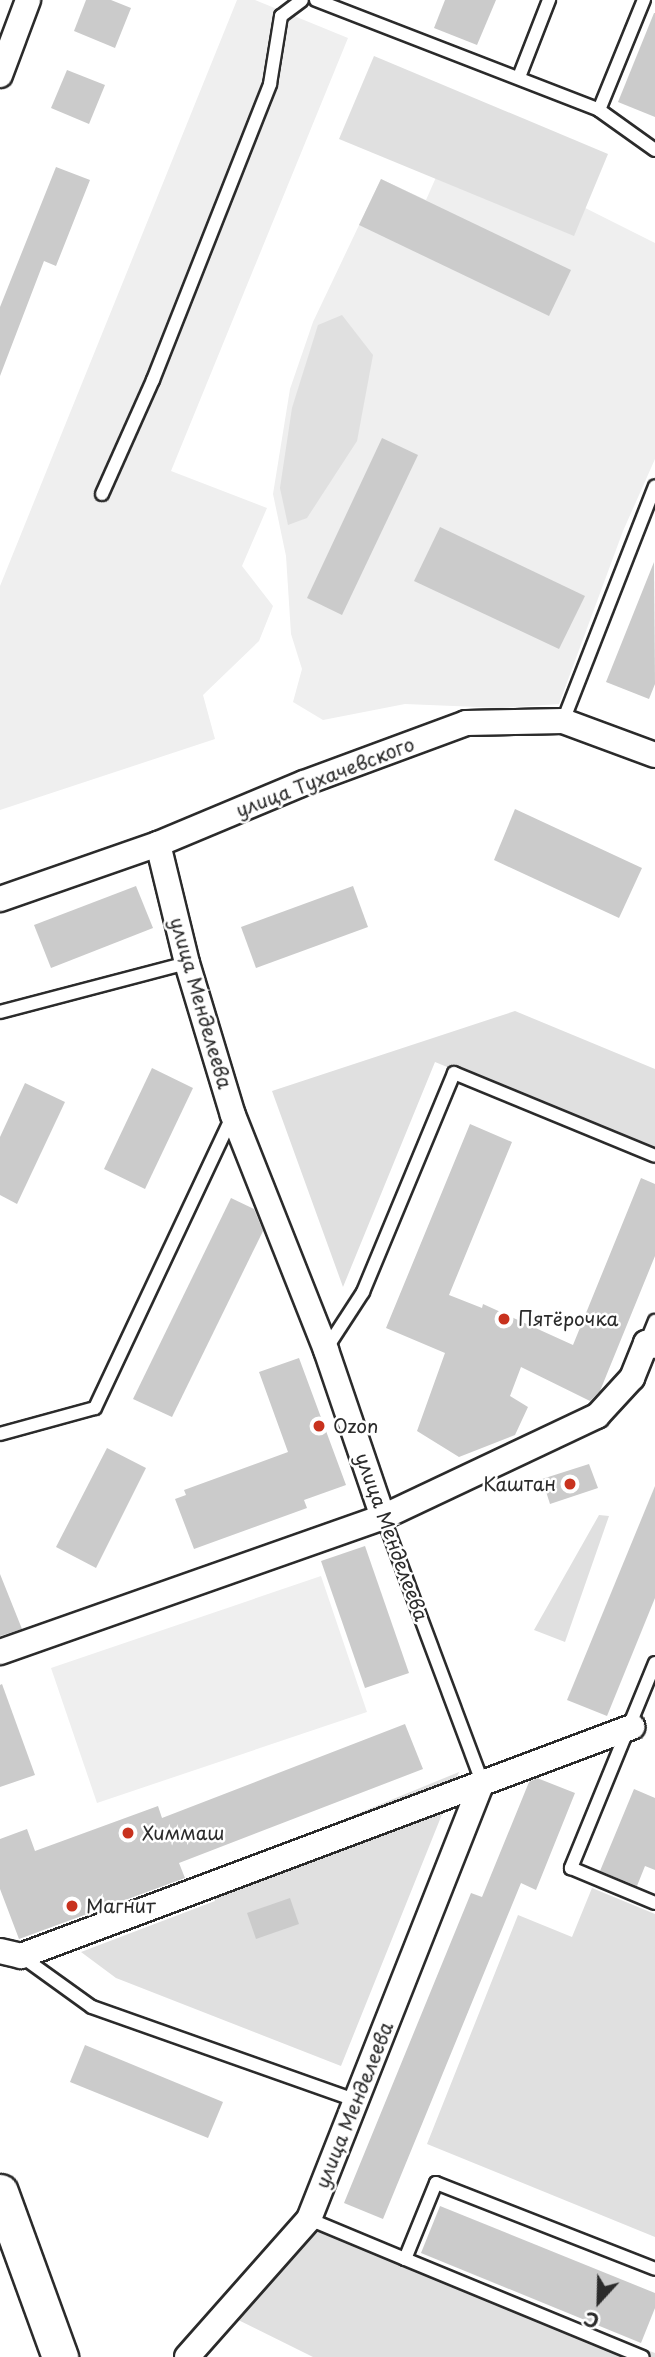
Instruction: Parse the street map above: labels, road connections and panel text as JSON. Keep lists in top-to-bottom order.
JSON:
{
  "streets": {
    "street": ["улица Тухачевского", "улица Менделеева"]
  },
  "crossings": [
    ["улица Тухачевского", "улица Менделеева"]
  ],
  "places": [
    "Пятёрочка",
    "Ozon",
    "Каштан",
    "Химмаш",
    "Магнит"
  ],
  "north": "bottom"
}
